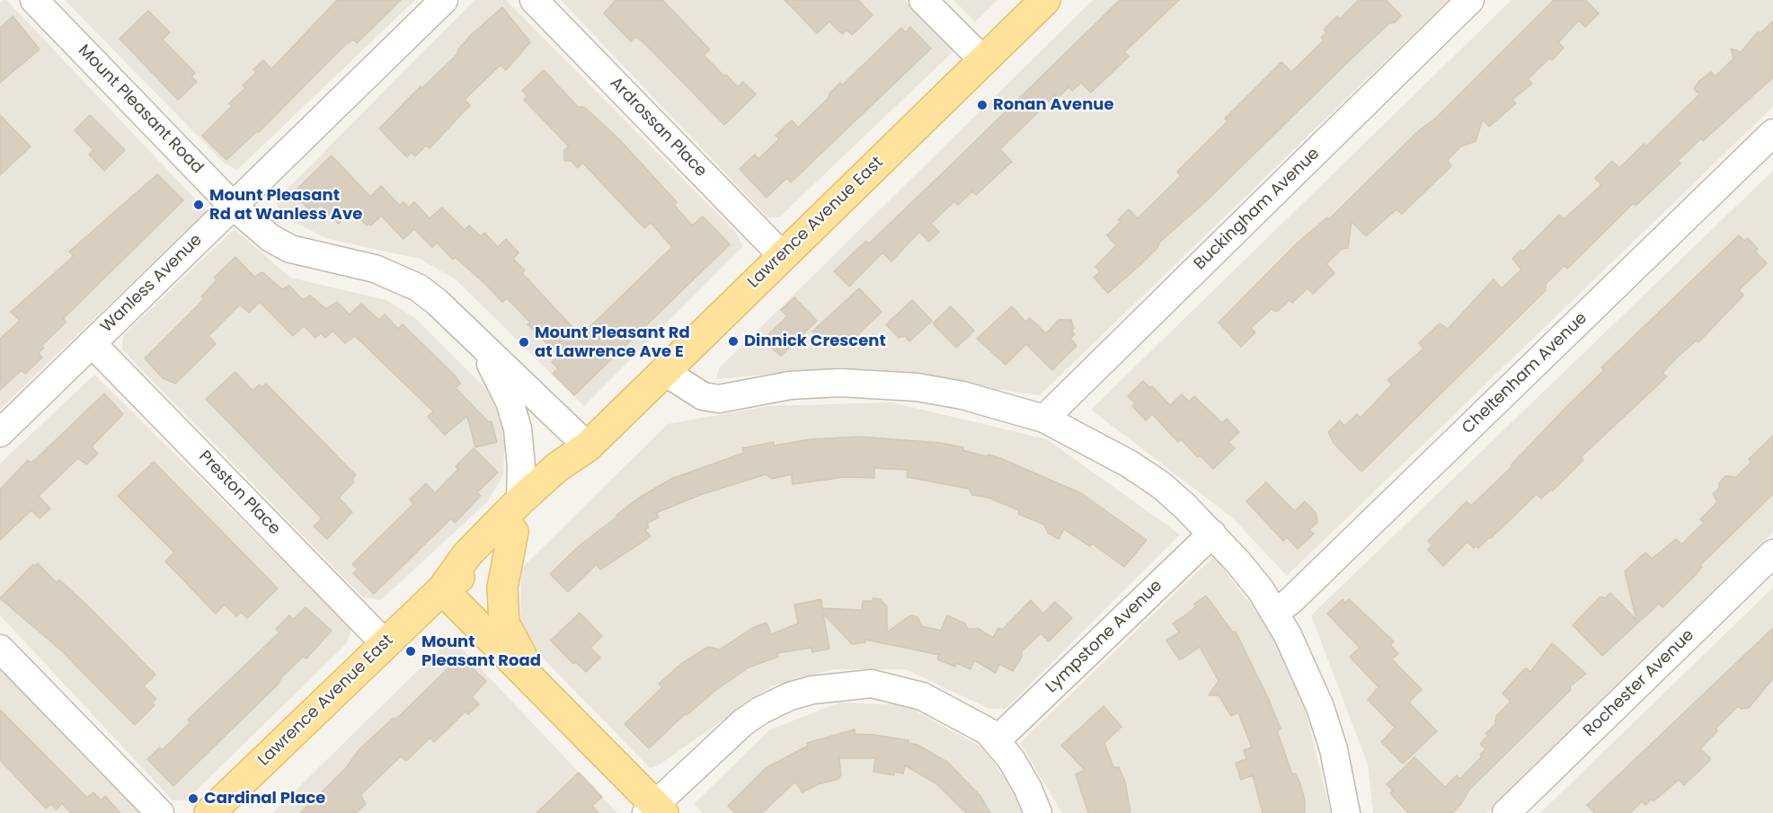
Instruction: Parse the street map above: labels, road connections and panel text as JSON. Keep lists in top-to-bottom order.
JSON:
{
  "streets": {
    "main road": ["Lawrence Avenue East"],
    "street": [
      "Mount Pleasant Road",
      "Ardrossan Place",
      "Buckingham Avenue",
      "Wanless Avenue",
      "Cheltenham Avenue",
      "Preston Place",
      "Lympstone Avenue",
      "Rochester Avenue"
    ]
  },
  "crossings": [
    ["Mount Pleasant Road", "Lawrence Avenue East"],
    ["Mount Pleasant Road", "Wanless Avenue"],
    ["Ardrossan Place", "Lawrence Avenue East"],
    ["Lawrence Avenue East", "Preston Place"],
    ["Wanless Avenue", "Preston Place"]
  ],
  "places": [
    "Ronan Avenue",
    "Mount Pleasant Rd at Wanless Ave",
    "Dinnick Crescent",
    "Mount Pleasant Rd at Lawrence Ave E",
    "Mount Pleasant Road",
    "Cardinal Place"
  ]
}
